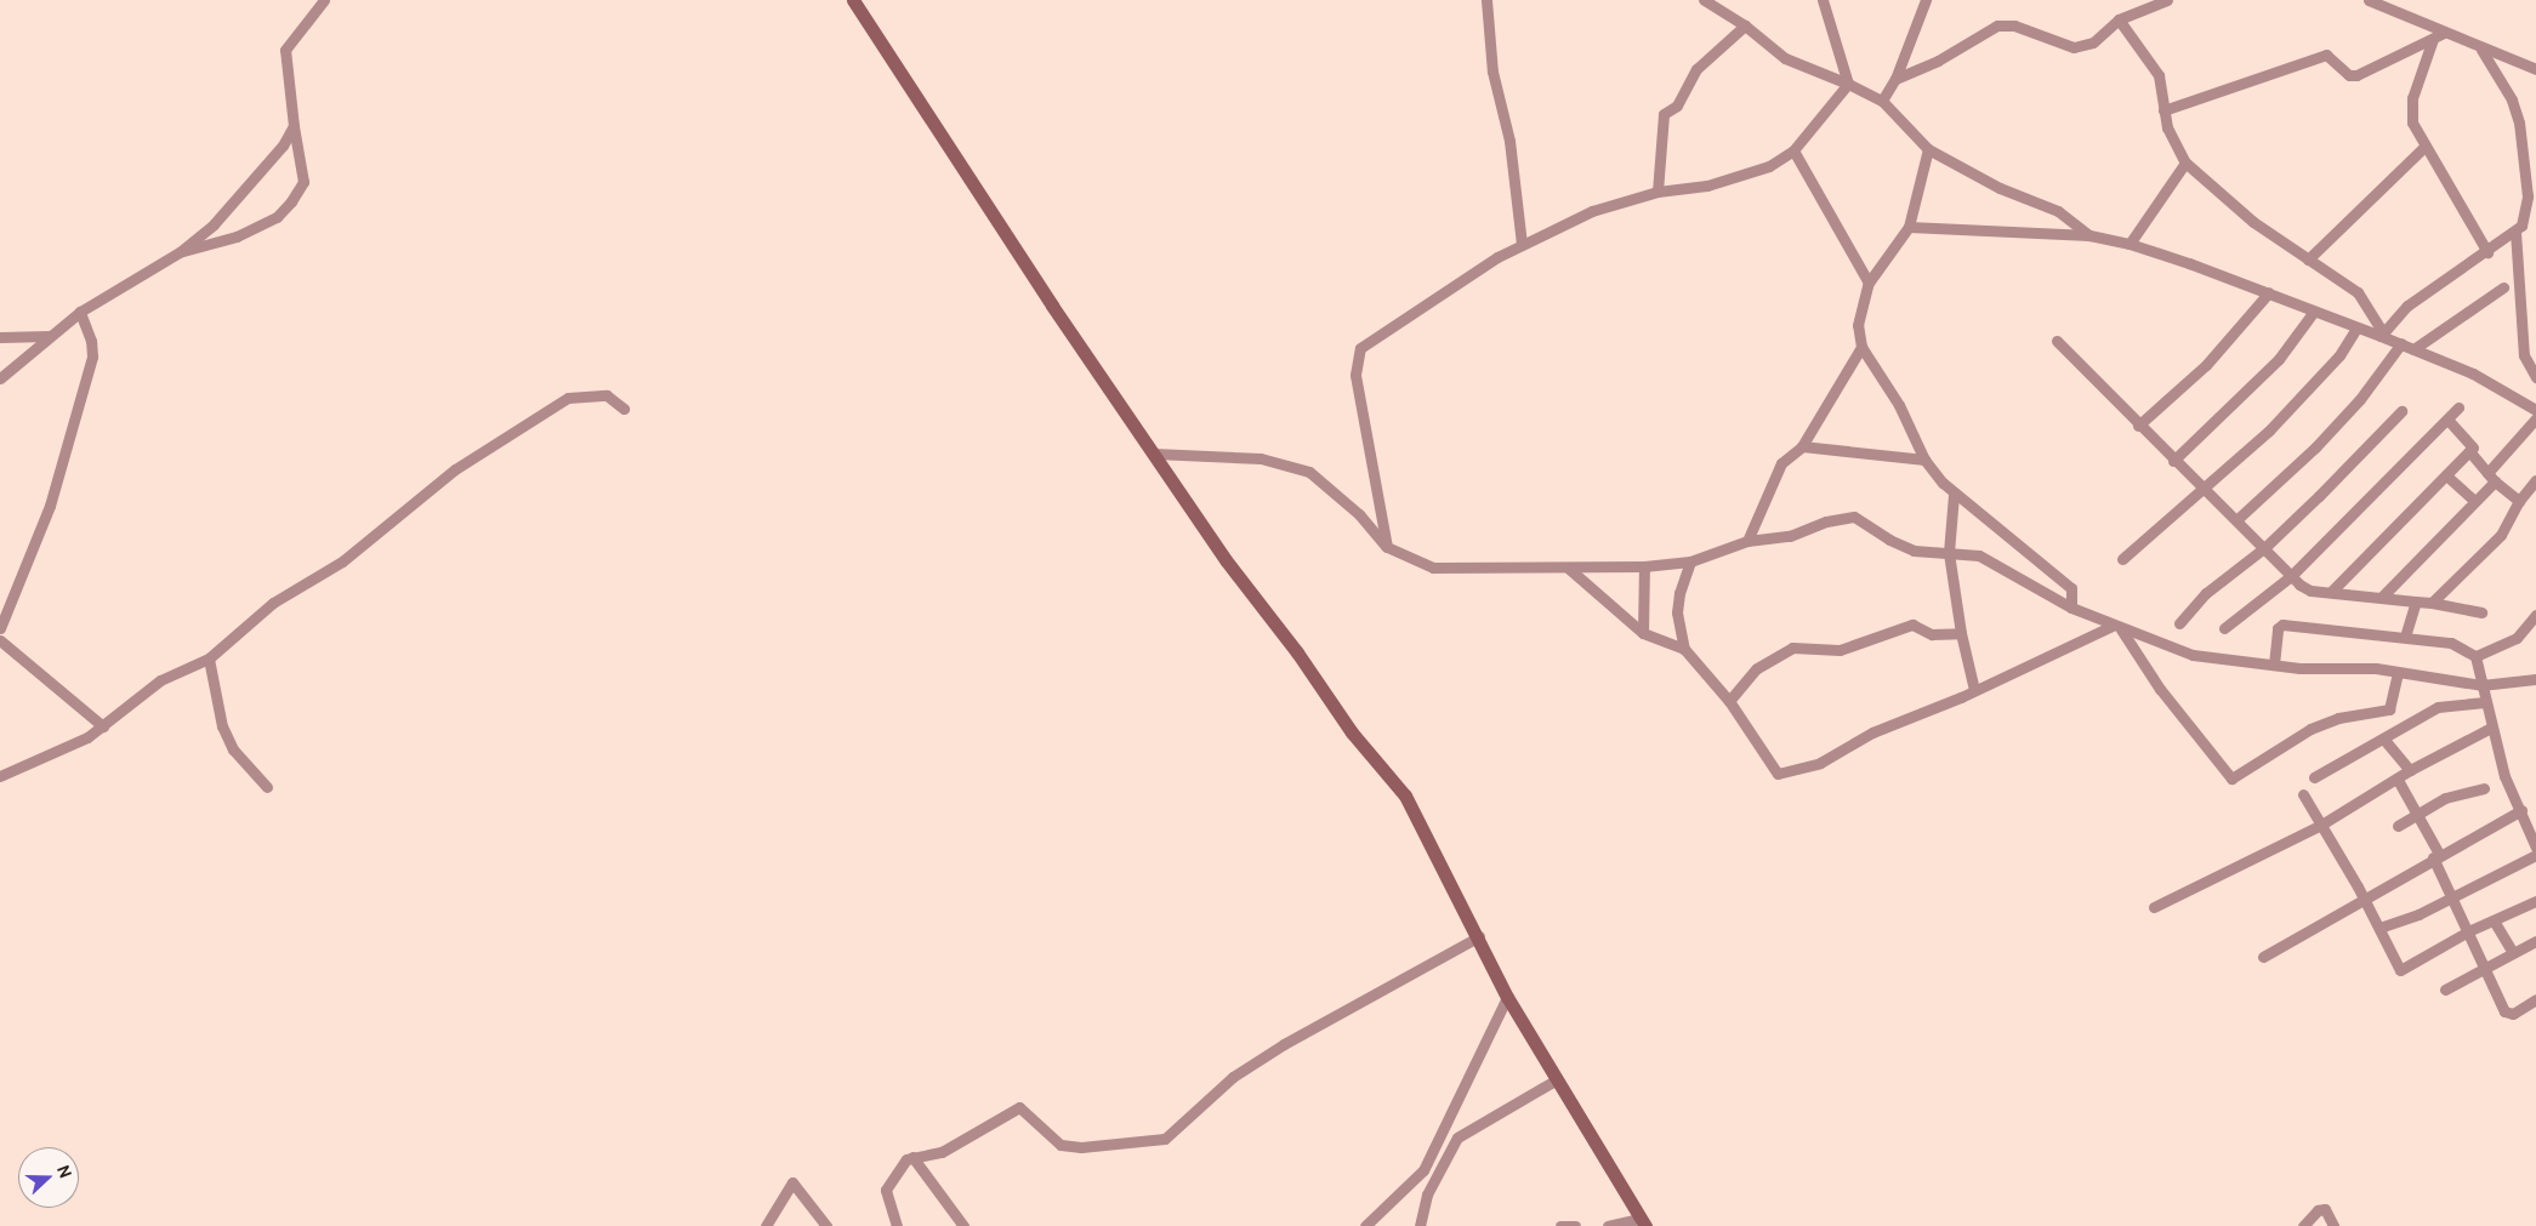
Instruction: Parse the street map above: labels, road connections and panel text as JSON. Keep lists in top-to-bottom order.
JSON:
{
  "north": "right"
}
